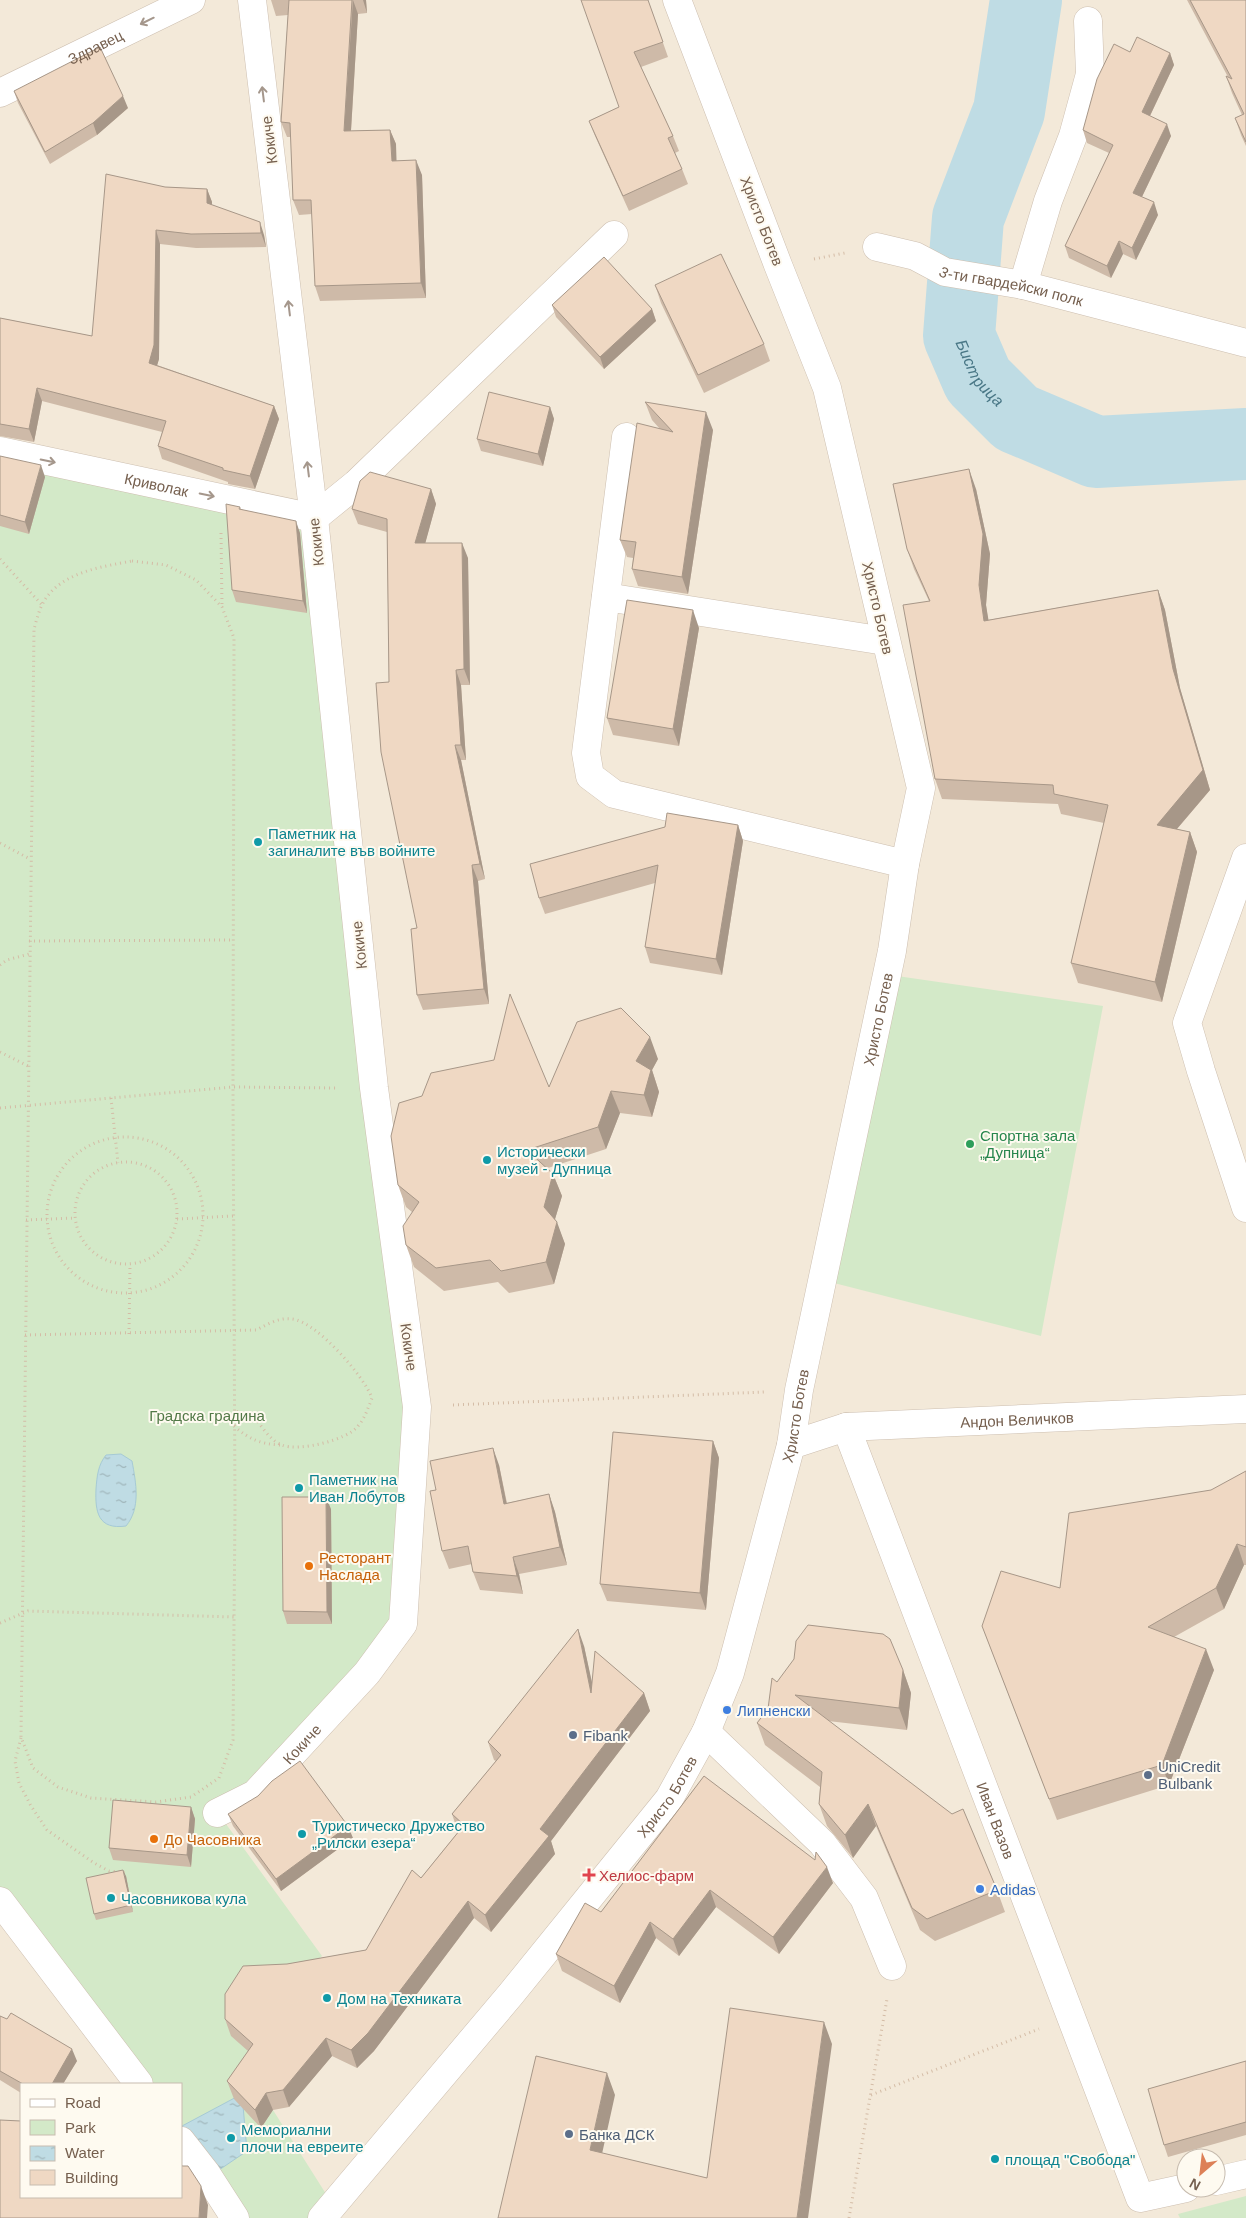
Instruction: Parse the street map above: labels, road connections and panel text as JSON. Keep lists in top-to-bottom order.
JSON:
{
  "streets": {
    "street": [
      "Здравец",
      "Кокиче",
      "Христо Ботев",
      "3-ти гвардейски полк",
      "Криволак",
      "Андон Величков",
      "Иван Вазов"
    ]
  },
  "crossings": [
    ["Кокиче", "Криволак"],
    ["Христо Ботев", "Андон Величков"],
    ["Андон Величков", "Иван Вазов"]
  ],
  "one_way": ["Здравец", "Криволак"],
  "water": ["Бистрица"],
  "parks": ["Градска градина"],
  "places": {
    "other": [
      "Паметник на загиналите във войните",
      "Спортна зала „Дупница“",
      "Исторически музей - Дупница",
      "Паметник на Иван Лобутов",
      "Ресторант Наслада",
      "Липненски",
      "Fibank",
      "UniCredit Bulbank",
      "Туристическо Дружество „Рилски езера“",
      "До Часовника",
      "Adidas",
      "Часовникова кула",
      "Дом на Техниката",
      "Банка ДСК",
      "Мемориални плочи на евреите",
      "площад \"Свобода\""
    ],
    "health": ["Хелиос-фарм"]
  },
  "legend": [
    "Road",
    "Park",
    "Water",
    "Building"
  ],
  "north": "bottom left"
}
